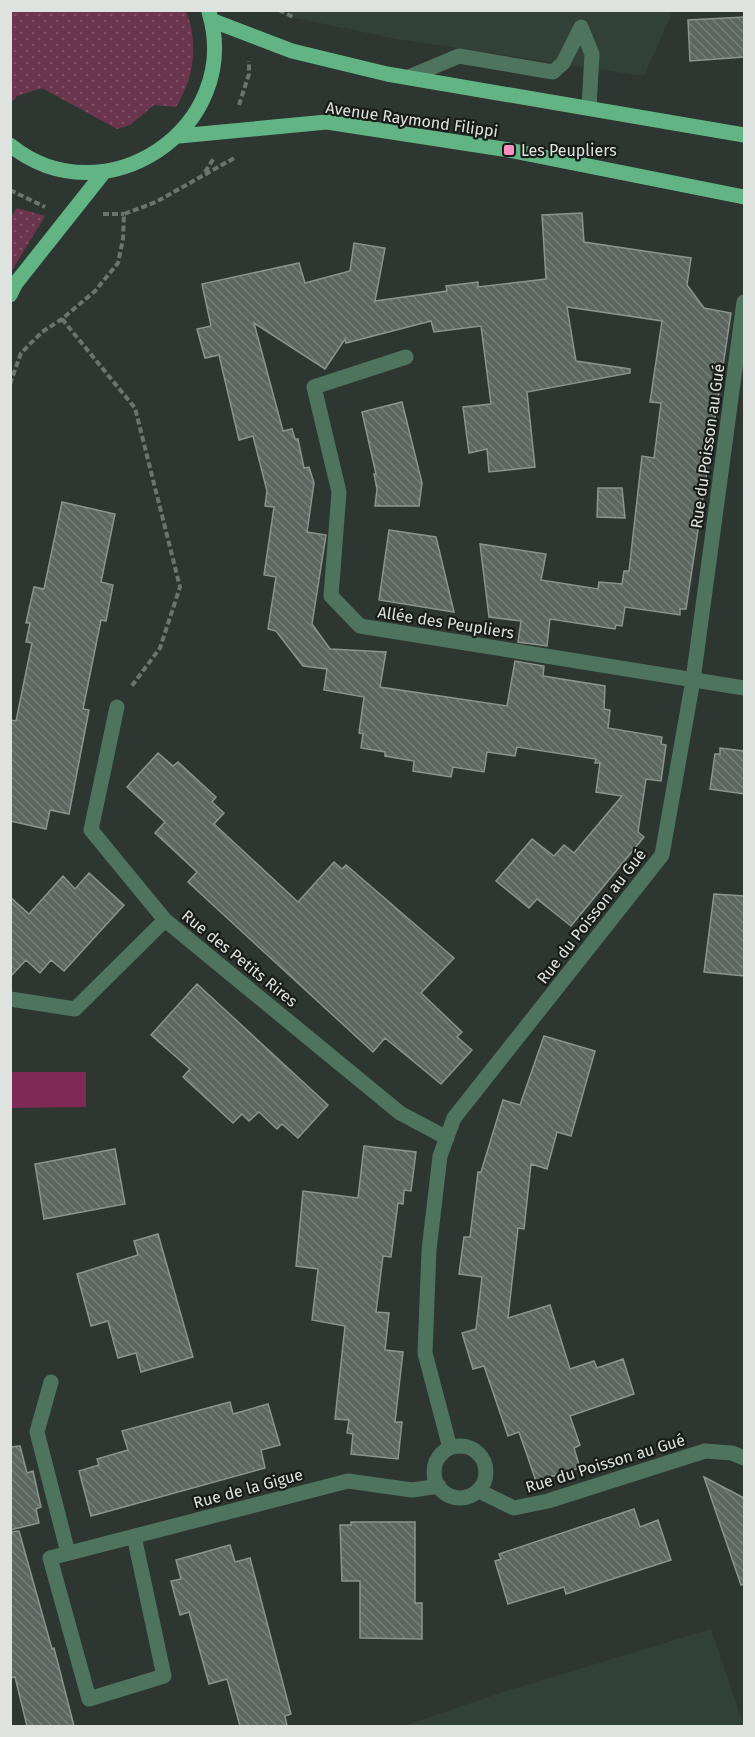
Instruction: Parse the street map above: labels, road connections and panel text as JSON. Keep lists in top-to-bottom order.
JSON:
{
  "streets": {
    "main road": ["Avenue Raymond Filippi"],
    "street": [
      "Rue du Poisson au Gué",
      "Allée des Peupliers",
      "Rue des Petits Rires",
      "Rue de la Gigue"
    ]
  },
  "crossings": [
    ["Rue du Poisson au Gué", "Allée des Peupliers"],
    ["Rue du Poisson au Gué", "Rue des Petits Rires"],
    ["Rue du Poisson au Gué", "Rue de la Gigue"]
  ],
  "places": {
    "transit": ["Les Peupliers"]
  }
}
